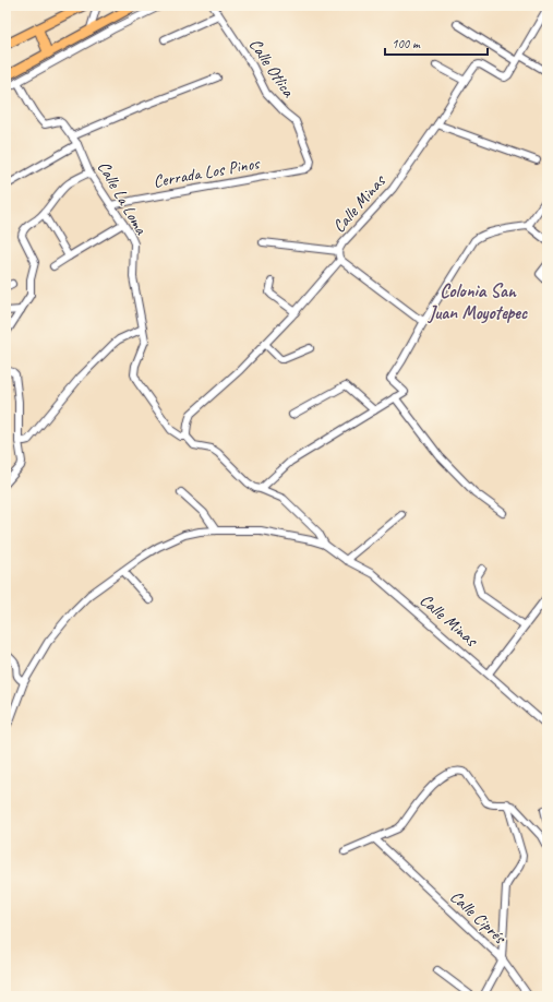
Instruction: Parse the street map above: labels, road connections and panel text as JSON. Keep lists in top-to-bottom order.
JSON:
{
  "streets": {
    "street": [
      "Calle Otlica",
      "Cerrada Los Pinos",
      "Calle La Loma",
      "Calle Minas",
      "Calle Ciprés"
    ]
  },
  "crossings": [
    ["Calle Otlica", "Cerrada Los Pinos"],
    ["Cerrada Los Pinos", "Calle La Loma"],
    ["Calle La Loma", "Calle Minas"]
  ],
  "districts": ["Colonia San Juan Moyotepec"],
  "scale_bar": "100 m"
}
